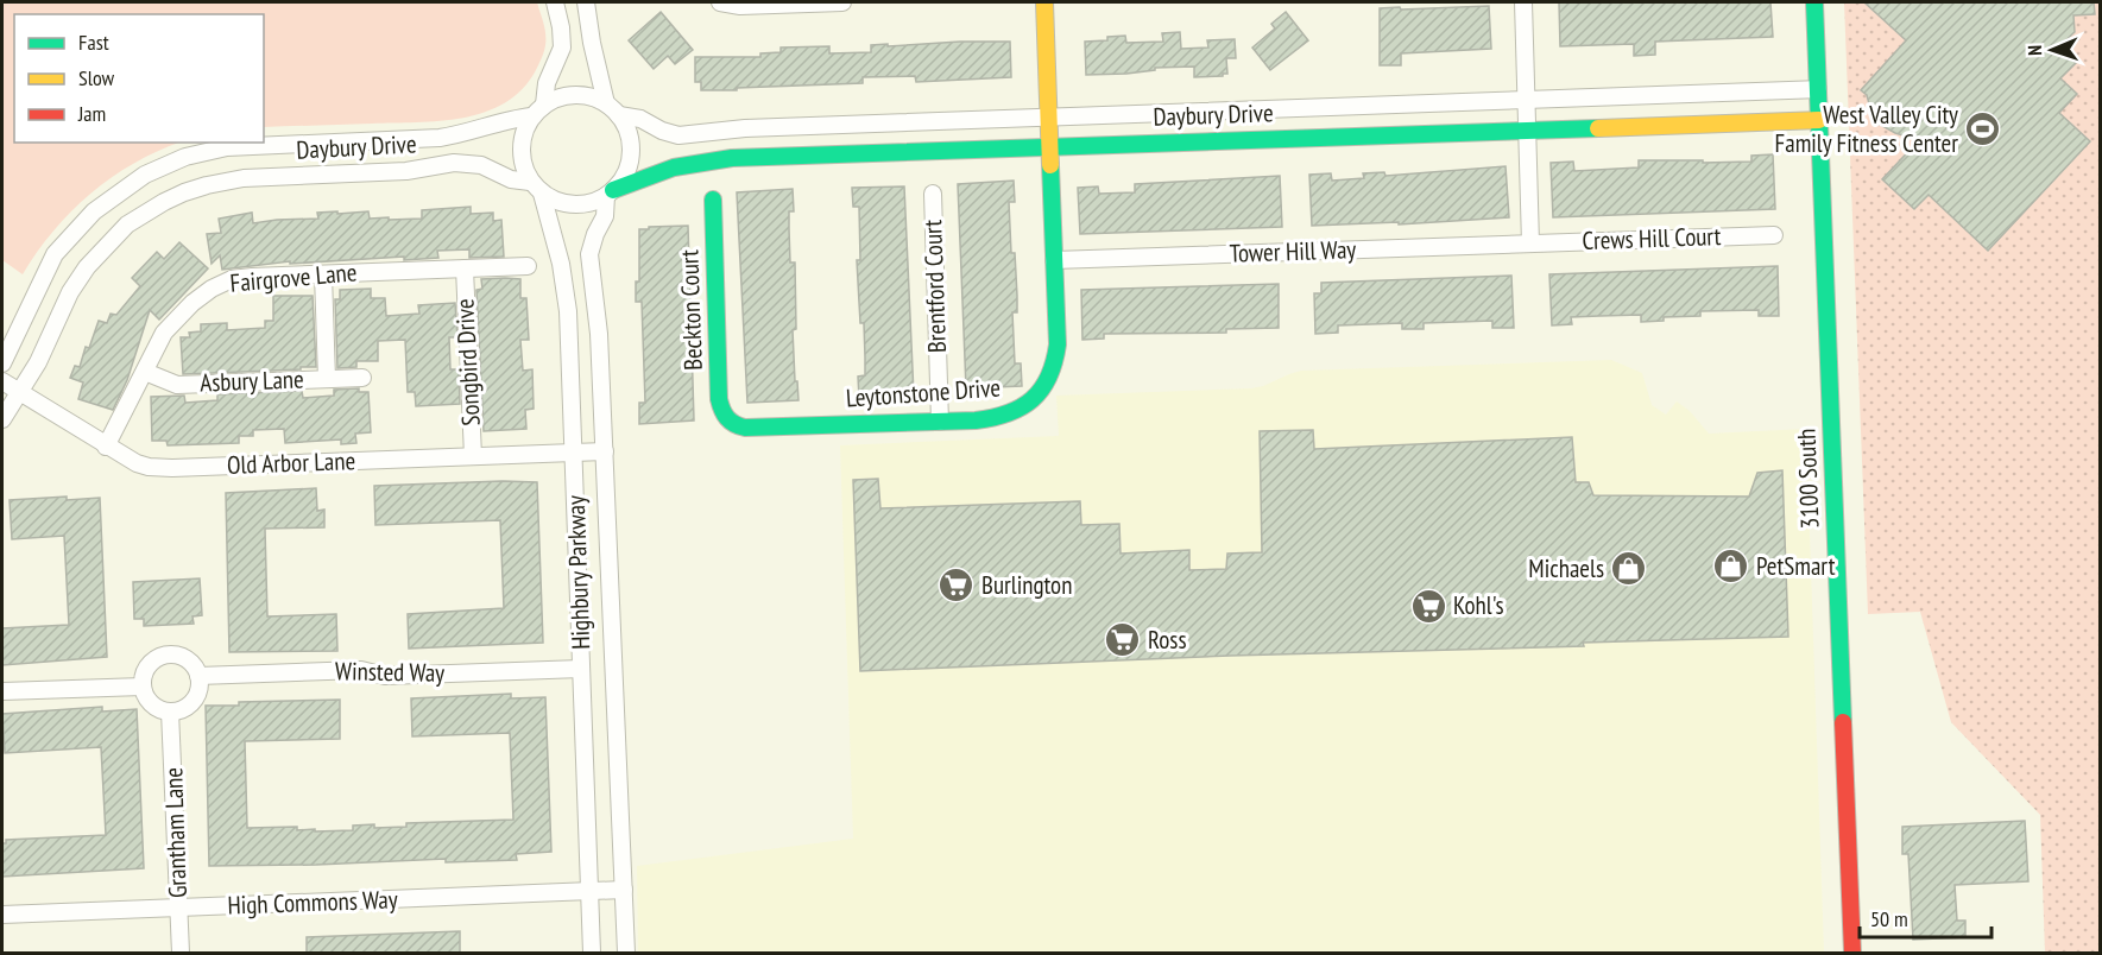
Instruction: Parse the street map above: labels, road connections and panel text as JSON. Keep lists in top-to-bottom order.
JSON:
{
  "streets": {
    "street": [
      "Daybury Drive",
      "Crews Hill Court",
      "Tower Hill Way",
      "Fairgrove Lane",
      "Brentford Court",
      "Beckton Court",
      "Songbird Drive",
      "Asbury Lane",
      "Leytonstone Drive",
      "Old Arbor Lane",
      "3100 South",
      "Highbury Parkway",
      "Winsted Way",
      "Grantham Lane",
      "High Commons Way"
    ]
  },
  "crossings": [
    ["Daybury Drive", "Leytonstone Drive"],
    ["Daybury Drive", "Old Arbor Lane"],
    ["Daybury Drive", "3100 South"],
    ["Daybury Drive", "Highbury Parkway"],
    ["Crews Hill Court", "Tower Hill Way"],
    ["Tower Hill Way", "Leytonstone Drive"],
    ["Fairgrove Lane", "Songbird Drive"],
    ["Fairgrove Lane", "Asbury Lane"],
    ["Fairgrove Lane", "Old Arbor Lane"],
    ["Brentford Court", "Leytonstone Drive"],
    ["Beckton Court", "Leytonstone Drive"],
    ["Songbird Drive", "Old Arbor Lane"],
    ["Old Arbor Lane", "Highbury Parkway"],
    ["Highbury Parkway", "Winsted Way"],
    ["Highbury Parkway", "High Commons Way"],
    ["Winsted Way", "Grantham Lane"],
    ["Grantham Lane", "High Commons Way"]
  ],
  "places": {
    "sports": ["West Valley City Family Fitness Center"],
    "shop": ["PetSmart", "Michaels"],
    "supermarket": ["Burlington", "Kohl's", "Ross"]
  },
  "legend": ["Fast", "Slow", "Jam"],
  "scale_bar": "50 m",
  "north": "left"
}
